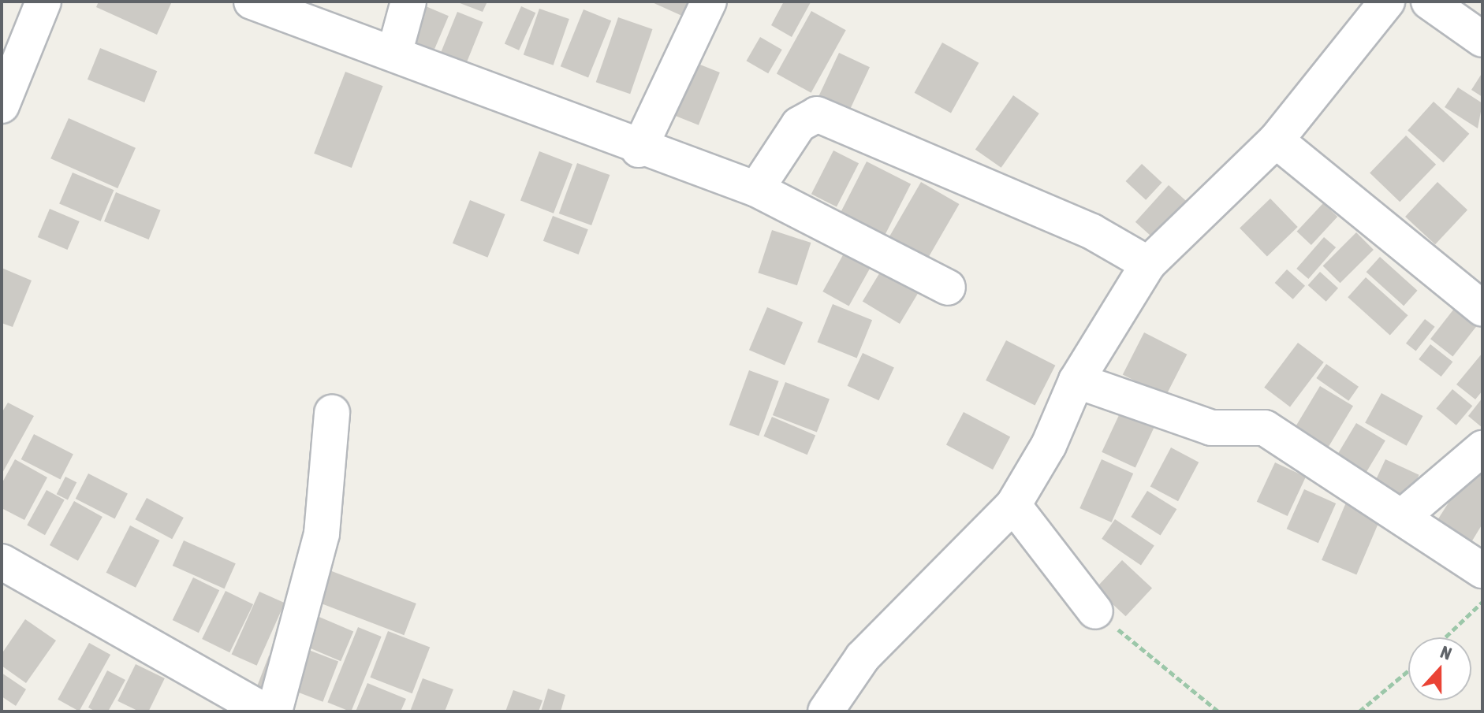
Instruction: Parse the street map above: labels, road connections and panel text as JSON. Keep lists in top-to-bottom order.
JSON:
{
  "north": "top"
}
